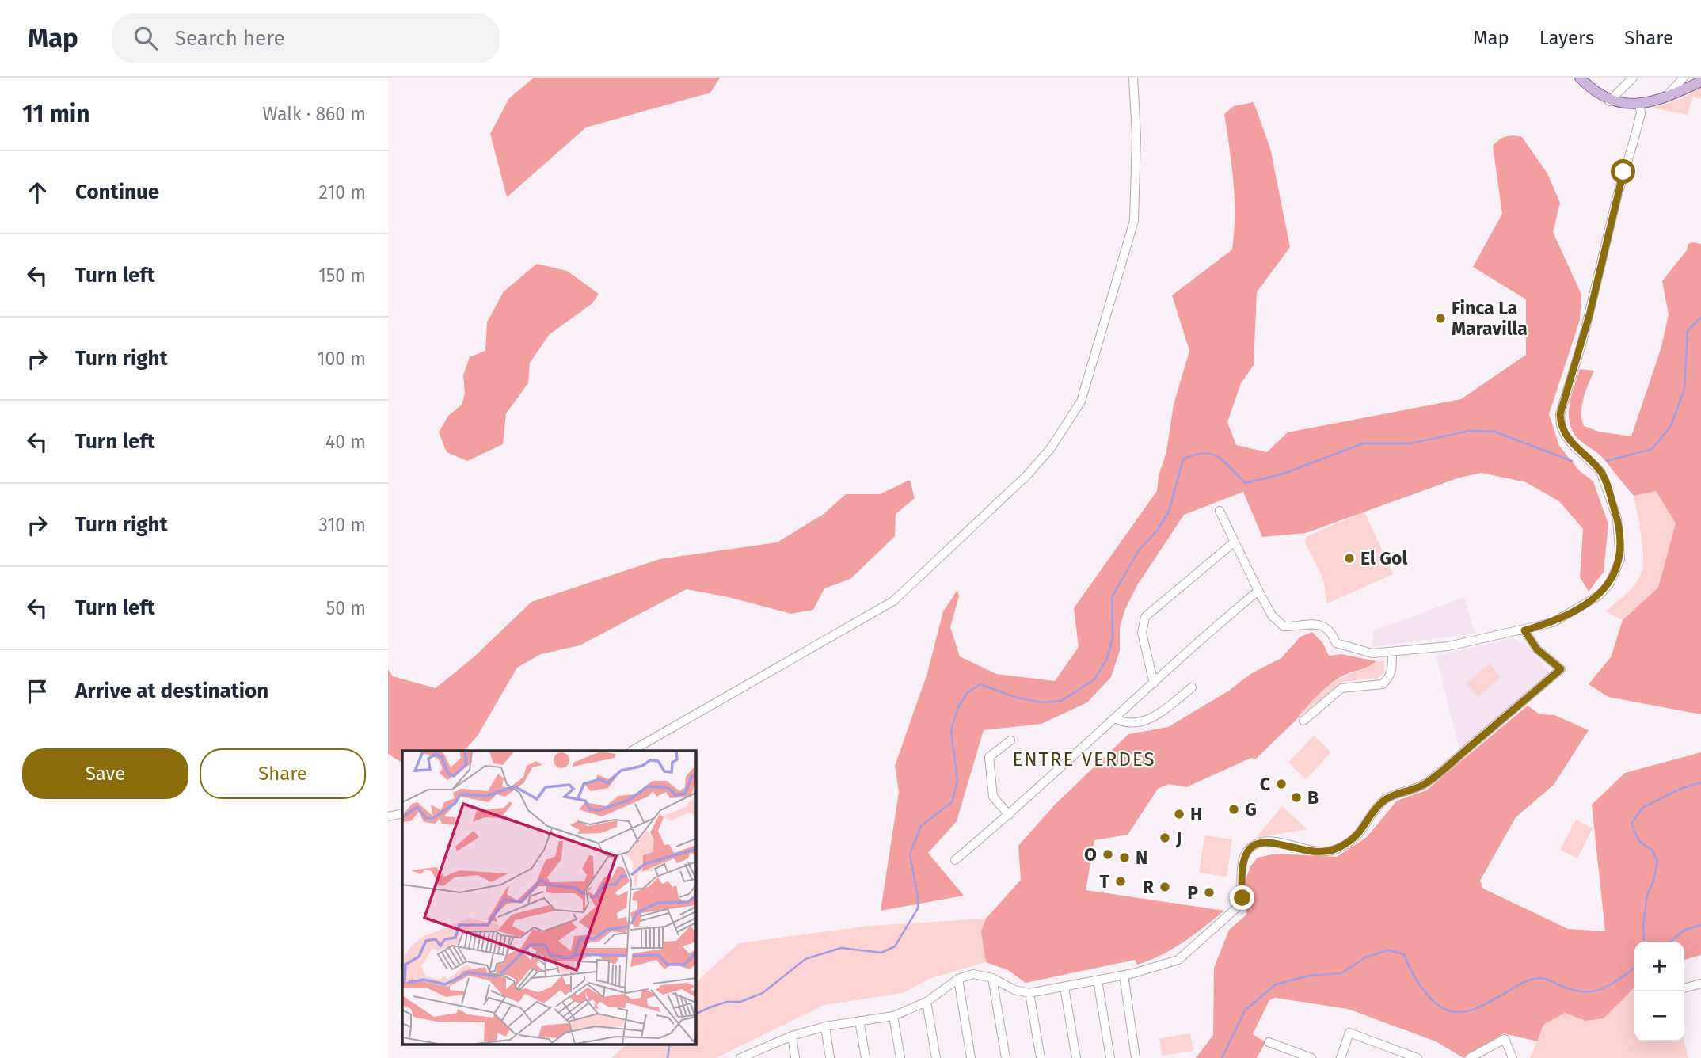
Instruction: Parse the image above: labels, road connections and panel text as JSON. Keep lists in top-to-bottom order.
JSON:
{
  "districts": ["ENTRE VERDES"],
  "places": [
    "Finca La Maravilla",
    "El Gol",
    "C",
    "B",
    "G",
    "H",
    "J",
    "O",
    "N",
    "T",
    "R",
    "P"
  ],
  "page": {
    "header": "Map",
    "search": "Search here",
    "nav": ["Map", "Layers", "Share"],
    "heading": ["11 min", "Walk · 860 m"],
    "list": [
      ["Continue", "210 m"],
      ["Turn left", "150 m"],
      ["Turn right", "100 m"],
      ["Turn left", "40 m"],
      ["Turn right", "310 m"],
      ["Turn left", "50 m"],
      "Arrive at destination"
    ],
    "buttons": ["Save", "Share"],
    "map_buttons": ["+", "−"]
  }
}
